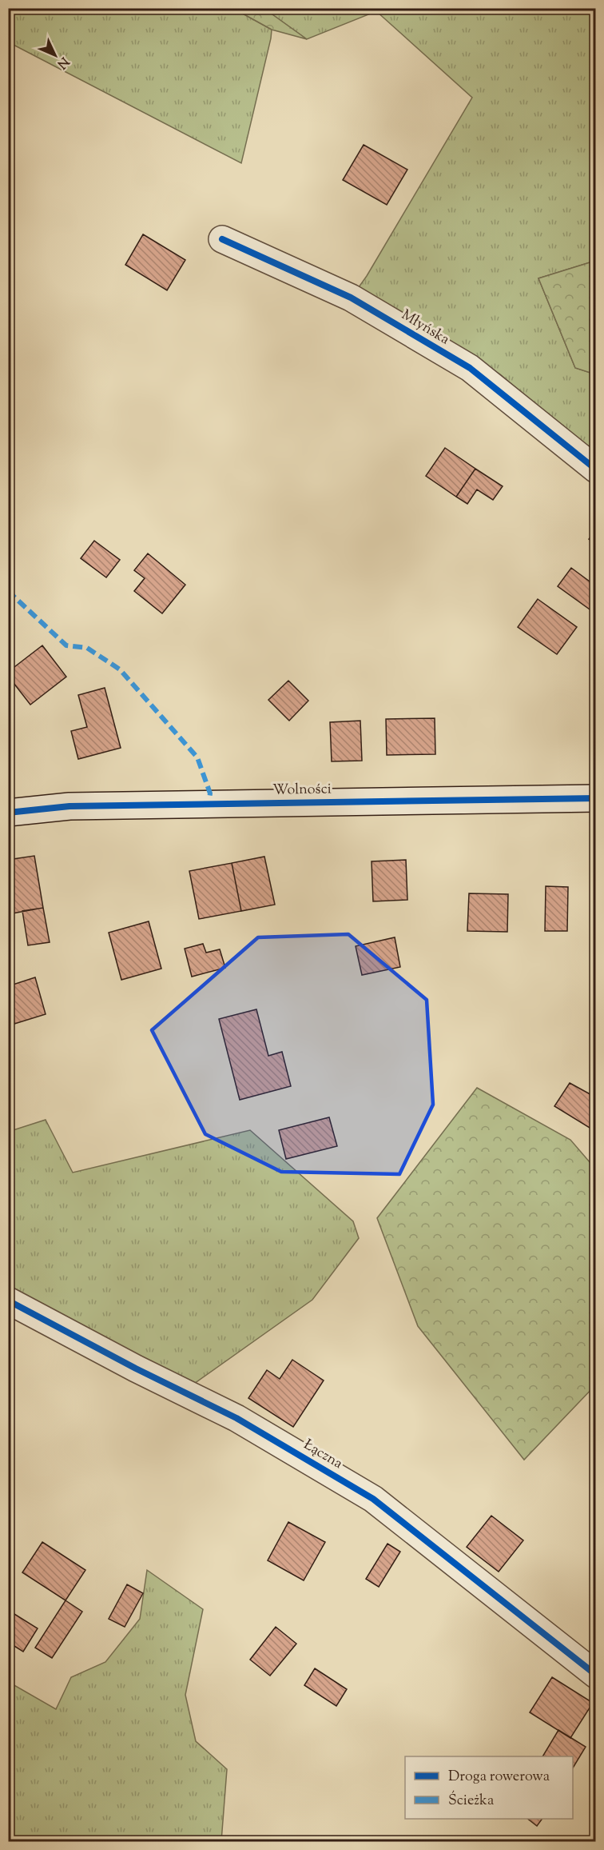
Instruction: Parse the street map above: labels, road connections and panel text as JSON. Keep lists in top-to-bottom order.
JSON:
{
  "streets": {
    "street": ["Młyńska", "Wolności", "Łączna"]
  },
  "legend": ["Droga rowerowa", "Ścieżka"],
  "north": "bottom right"
}
